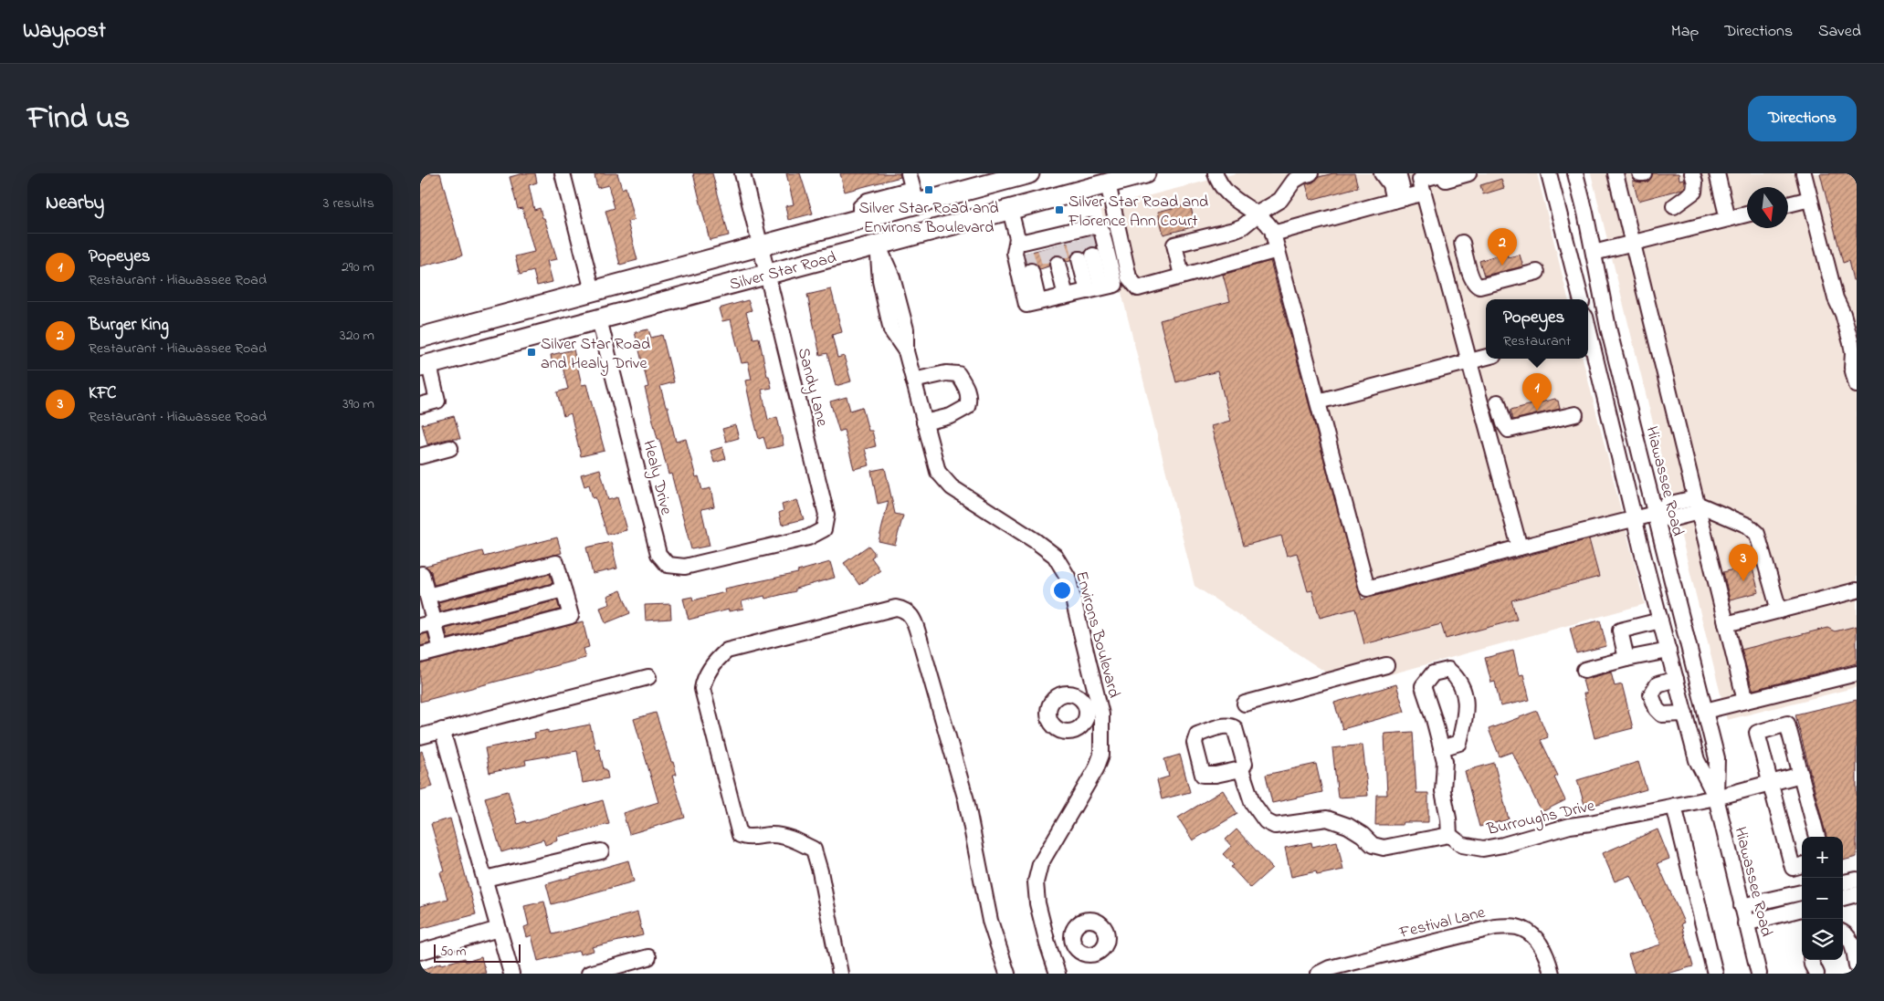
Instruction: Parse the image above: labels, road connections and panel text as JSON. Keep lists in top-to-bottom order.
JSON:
{
  "streets": {
    "main road": ["Silver Star Road"],
    "street": [
      "Sandy Lane",
      "Healy Drive",
      "Hiawassee Road",
      "Environs Boulevard",
      "Burroughs Drive",
      "Festival Lane"
    ]
  },
  "crossings": [
    ["Silver Star Road", "Sandy Lane"],
    ["Silver Star Road", "Healy Drive"],
    ["Silver Star Road", "Environs Boulevard"],
    ["Sandy Lane", "Healy Drive"],
    ["Hiawassee Road", "Burroughs Drive"]
  ],
  "places": {
    "transit": ["Silver Star Road and Environs Boulevard", "Silver Star Road and Florence Ann Court", "Silver Star Road and Healy Drive"]
  },
  "scale_bar": "50 m",
  "north": "bottom",
  "page": {
    "header": "Waypost",
    "nav": ["Map", "Directions", "Saved"],
    "title": "Find us",
    "buttons": "Directions",
    "heading": ["Nearby", "3 results"],
    "pins": ["2", "1", "3"],
    "list": [
      {
        "mark": "1",
        "name": "Popeyes",
        "note": "Restaurant · Hiawassee Road",
        "value": "290 m"
      },
      {
        "mark": "2",
        "name": "Burger King",
        "note": "Restaurant · Hiawassee Road",
        "value": "320 m"
      },
      {
        "mark": "3",
        "name": "KFC",
        "note": "Restaurant · Hiawassee Road",
        "value": "390 m"
      }
    ],
    "popup": ["Popeyes", "Restaurant"],
    "map_buttons": ["+", "−"],
    "scale": "50 m"
  }
}
